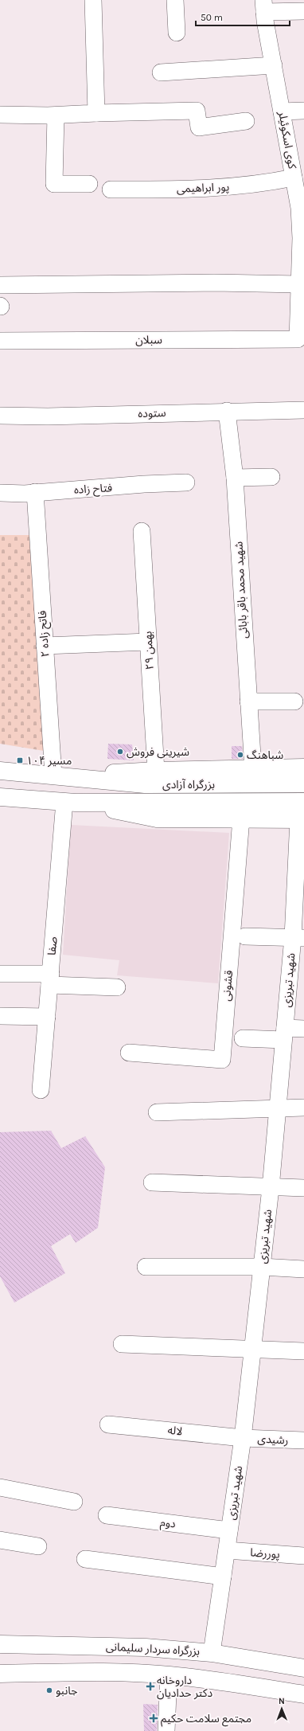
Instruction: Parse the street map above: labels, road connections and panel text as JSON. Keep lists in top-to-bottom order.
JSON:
{
  "streets": {
    "highway": ["بزرگراه آزادی", "بزرگراه سردار سلیمانی"],
    "street": [
      "کوی اسکوئیلر",
      "پور ابراهیمی",
      "سبلان",
      "ستوده",
      "فتاح زاده",
      "شهید محمد باقر بابائی",
      "فاتح زاده ۲",
      "۲۹ بهمن",
      "صفا",
      "شهید تبریزی",
      "قشونی",
      "لاله",
      "رشیدی",
      "دوم",
      "پوررضا"
    ]
  },
  "crossings": [
    ["کوی اسکوئیلر", "پور ابراهیمی"],
    ["کوی اسکوئیلر", "سبلان"],
    ["ستوده", "شهید محمد باقر بابائی"],
    ["فتاح زاده", "فاتح زاده ۲"],
    ["شهید محمد باقر بابائی", "بزرگراه آزادی"],
    ["فاتح زاده ۲", "بزرگراه آزادی"],
    ["۲۹ بهمن", "بزرگراه آزادی"],
    ["بزرگراه آزادی", "صفا"],
    ["بزرگراه آزادی", "شهید تبریزی"],
    ["بزرگراه آزادی", "قشونی"],
    ["شهید تبریزی", "لاله"],
    ["شهید تبریزی", "رشیدی"],
    ["شهید تبریزی", "دوم"],
    ["شهید تبریزی", "پوررضا"],
    ["شهید تبریزی", "بزرگراه سردار سلیمانی"],
    ["لاله", "رشیدی"]
  ],
  "places": {
    "other": ["شیرینی فروش", "شباهنگ", "جانبو"],
    "transit": ["مسیر ۱۰۴"],
    "health": ["داروخانه دکتر حدادیان", "مجتمع سلامت حکیم"]
  },
  "scale_bar": "50 m",
  "north": "top"
}
